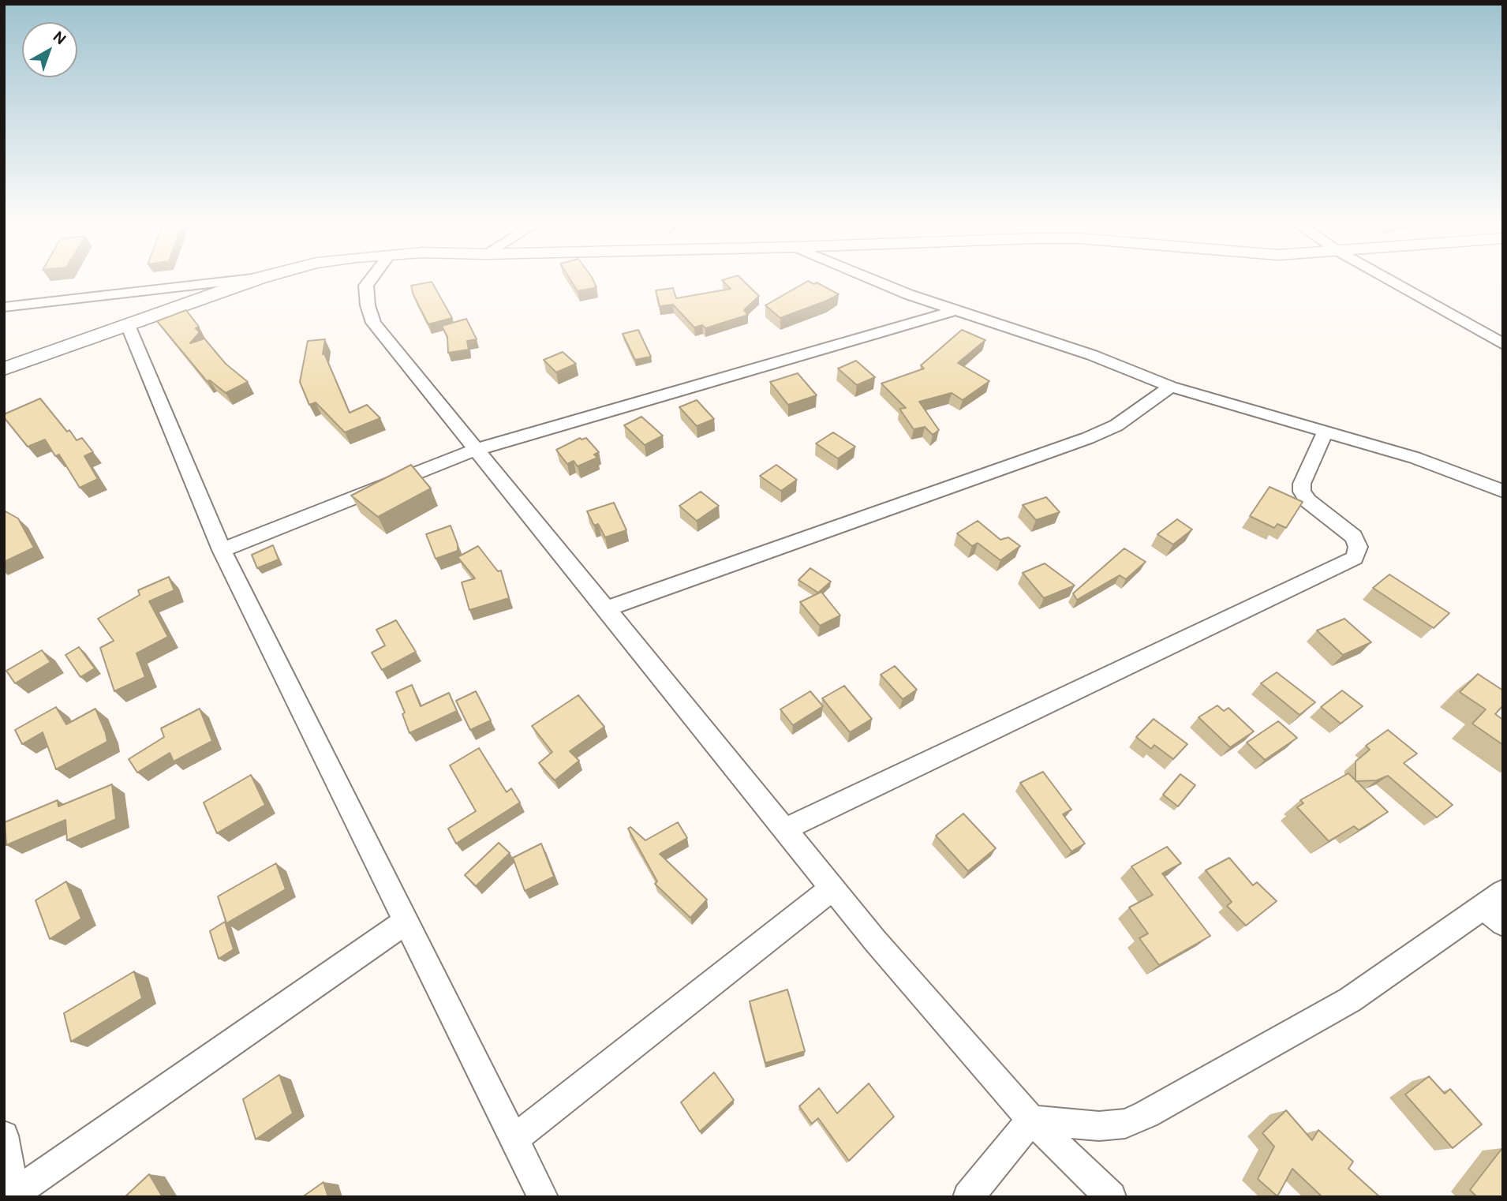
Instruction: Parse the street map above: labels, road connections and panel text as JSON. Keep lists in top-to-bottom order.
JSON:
{
  "north": "top right"
}
